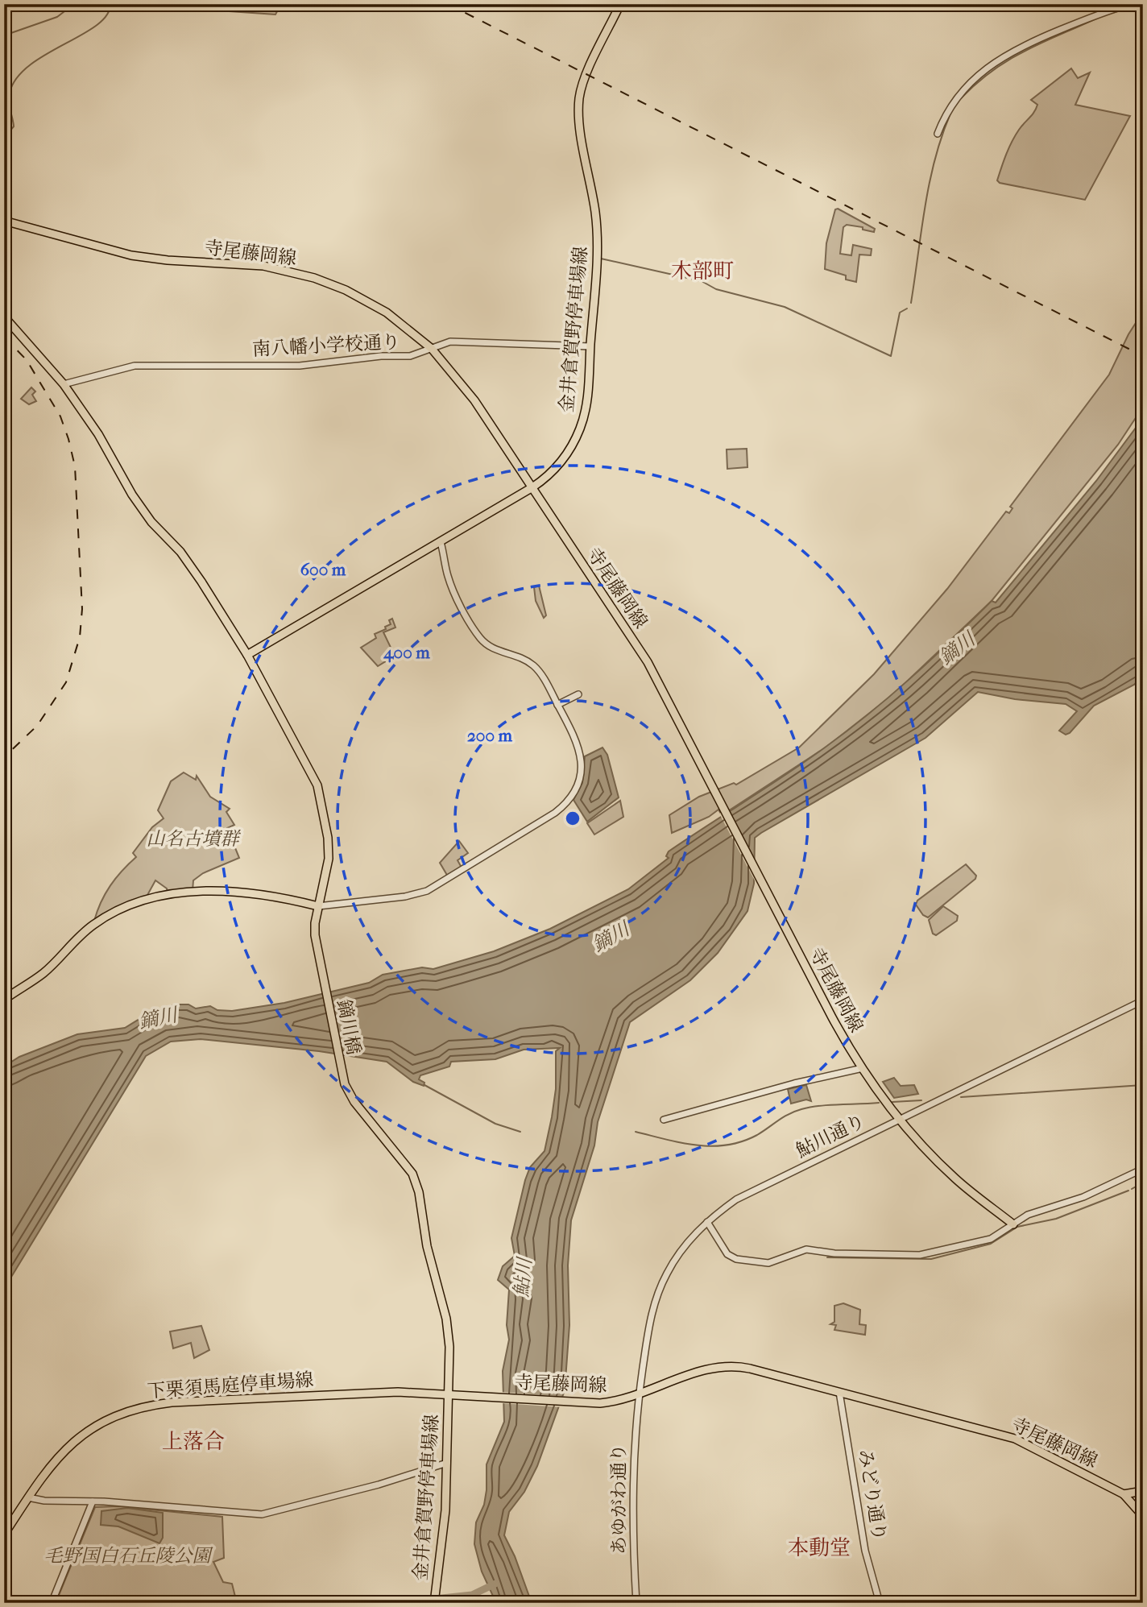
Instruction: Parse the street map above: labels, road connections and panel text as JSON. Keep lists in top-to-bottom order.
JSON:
{
  "streets": {
    "main road": [
      "寺尾藤岡線",
      "金井倉賀野停車場線",
      "鏑川橋",
      "下栗須馬庭停車場線"
    ],
    "street": [
      "南八幡小学校通り",
      "鮎川通り",
      "みどり通り",
      "あゆがわ通り"
    ]
  },
  "crossings": [
    ["寺尾藤岡線", "金井倉賀野停車場線"],
    ["寺尾藤岡線", "南八幡小学校通り"],
    ["寺尾藤岡線", "鏑川橋"],
    ["寺尾藤岡線", "鮎川通り"],
    ["寺尾藤岡線", "下栗須馬庭停車場線"],
    ["寺尾藤岡線", "みどり通り"],
    ["寺尾藤岡線", "あゆがわ通り"],
    ["金井倉賀野停車場線", "南八幡小学校通り"],
    ["金井倉賀野停車場線", "鏑川橋"],
    ["金井倉賀野停車場線", "下栗須馬庭停車場線"],
    ["鏑川橋", "下栗須馬庭停車場線"],
    ["鮎川通り", "あゆがわ通り"]
  ],
  "districts": ["木部町", "上落合", "本動堂"],
  "water": ["鏑川", "鮎川"],
  "parks": ["山名古墳群", "毛野国白石丘陵公園"],
  "rings": ["600 m", "400 m", "200 m"]
}
